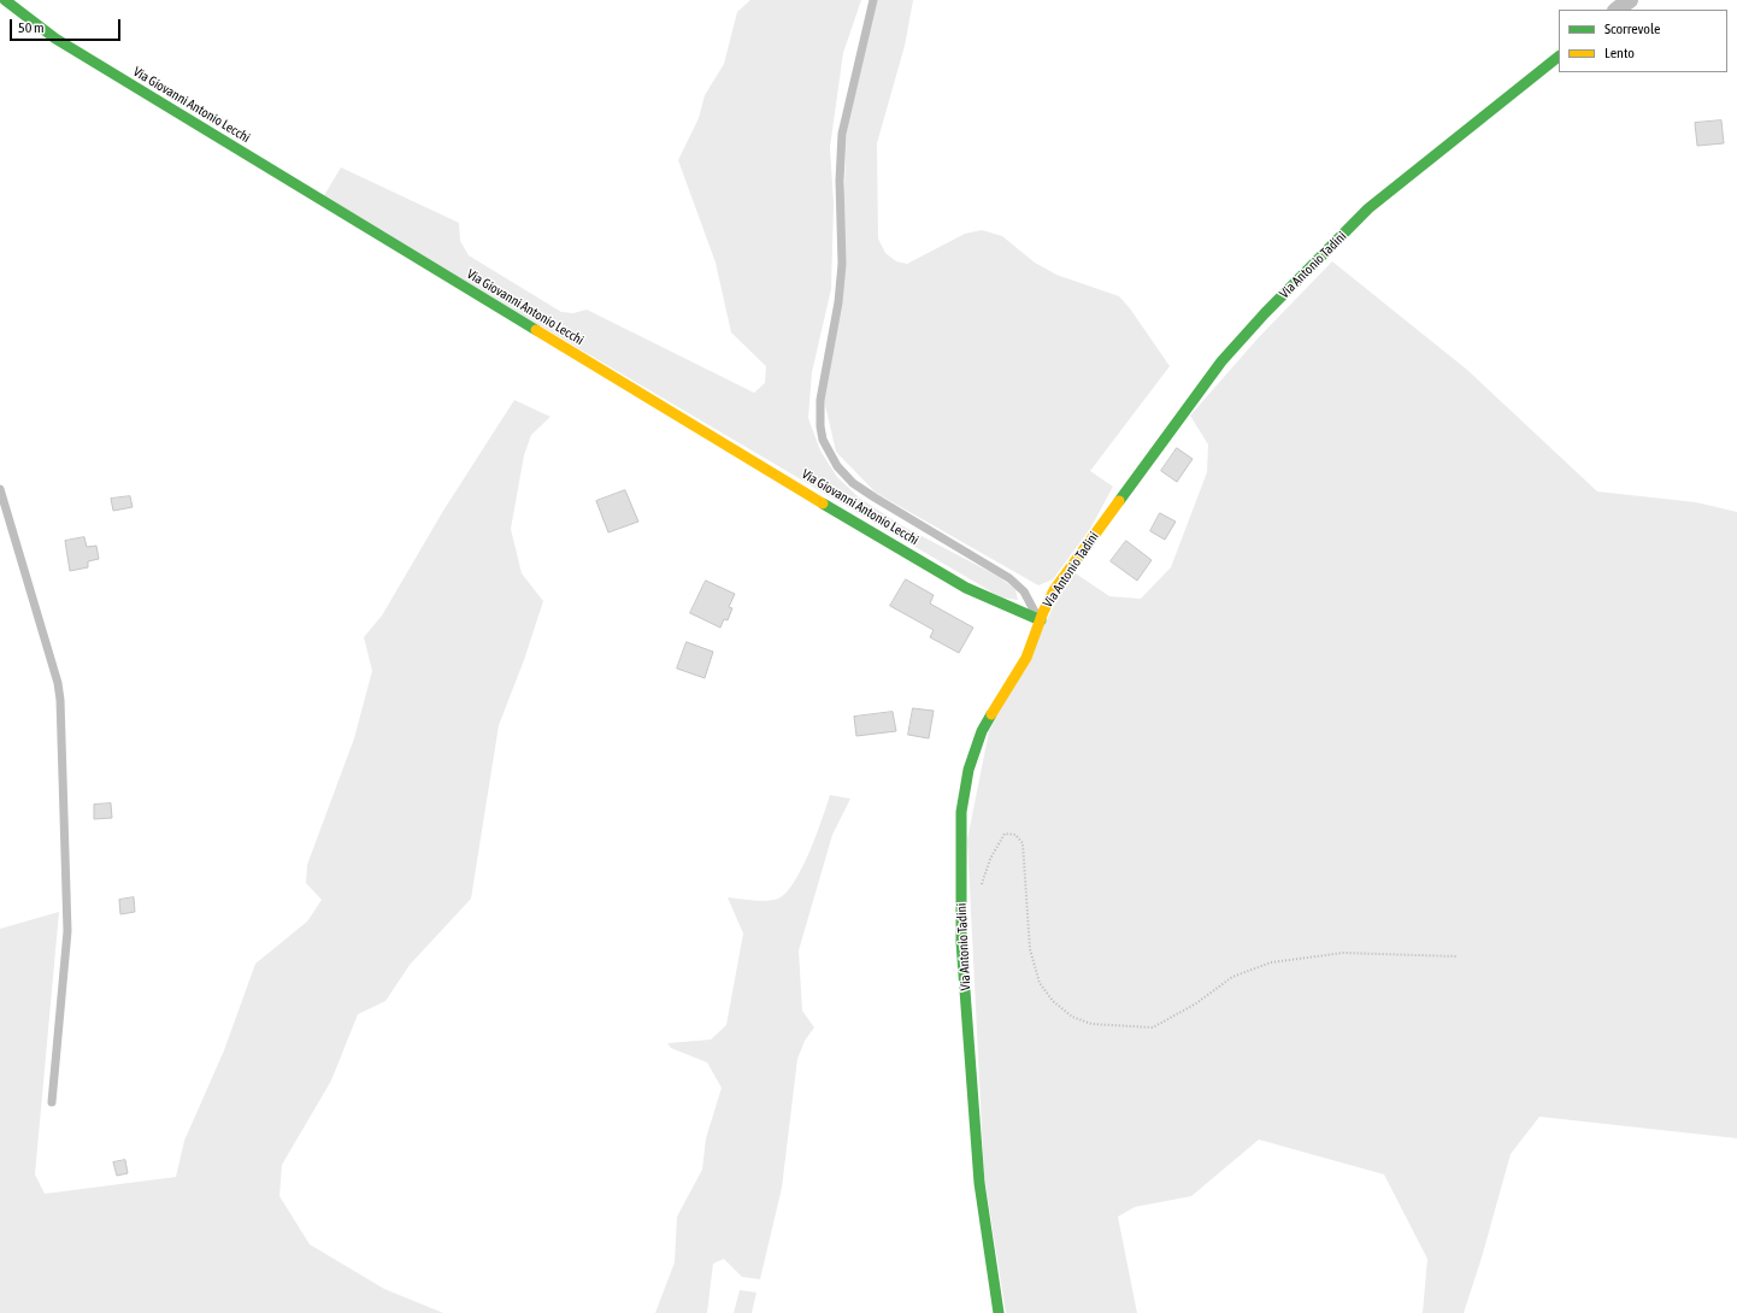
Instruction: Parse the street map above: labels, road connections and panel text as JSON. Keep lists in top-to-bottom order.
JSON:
{
  "streets": {
    "street": ["Via Giovanni Antonio Lecchi", "Via Antonio Tadini"]
  },
  "crossings": [
    ["Via Giovanni Antonio Lecchi", "Via Antonio Tadini"]
  ],
  "legend": ["Scorrevole", "Lento"],
  "scale_bar": "50 m"
}
